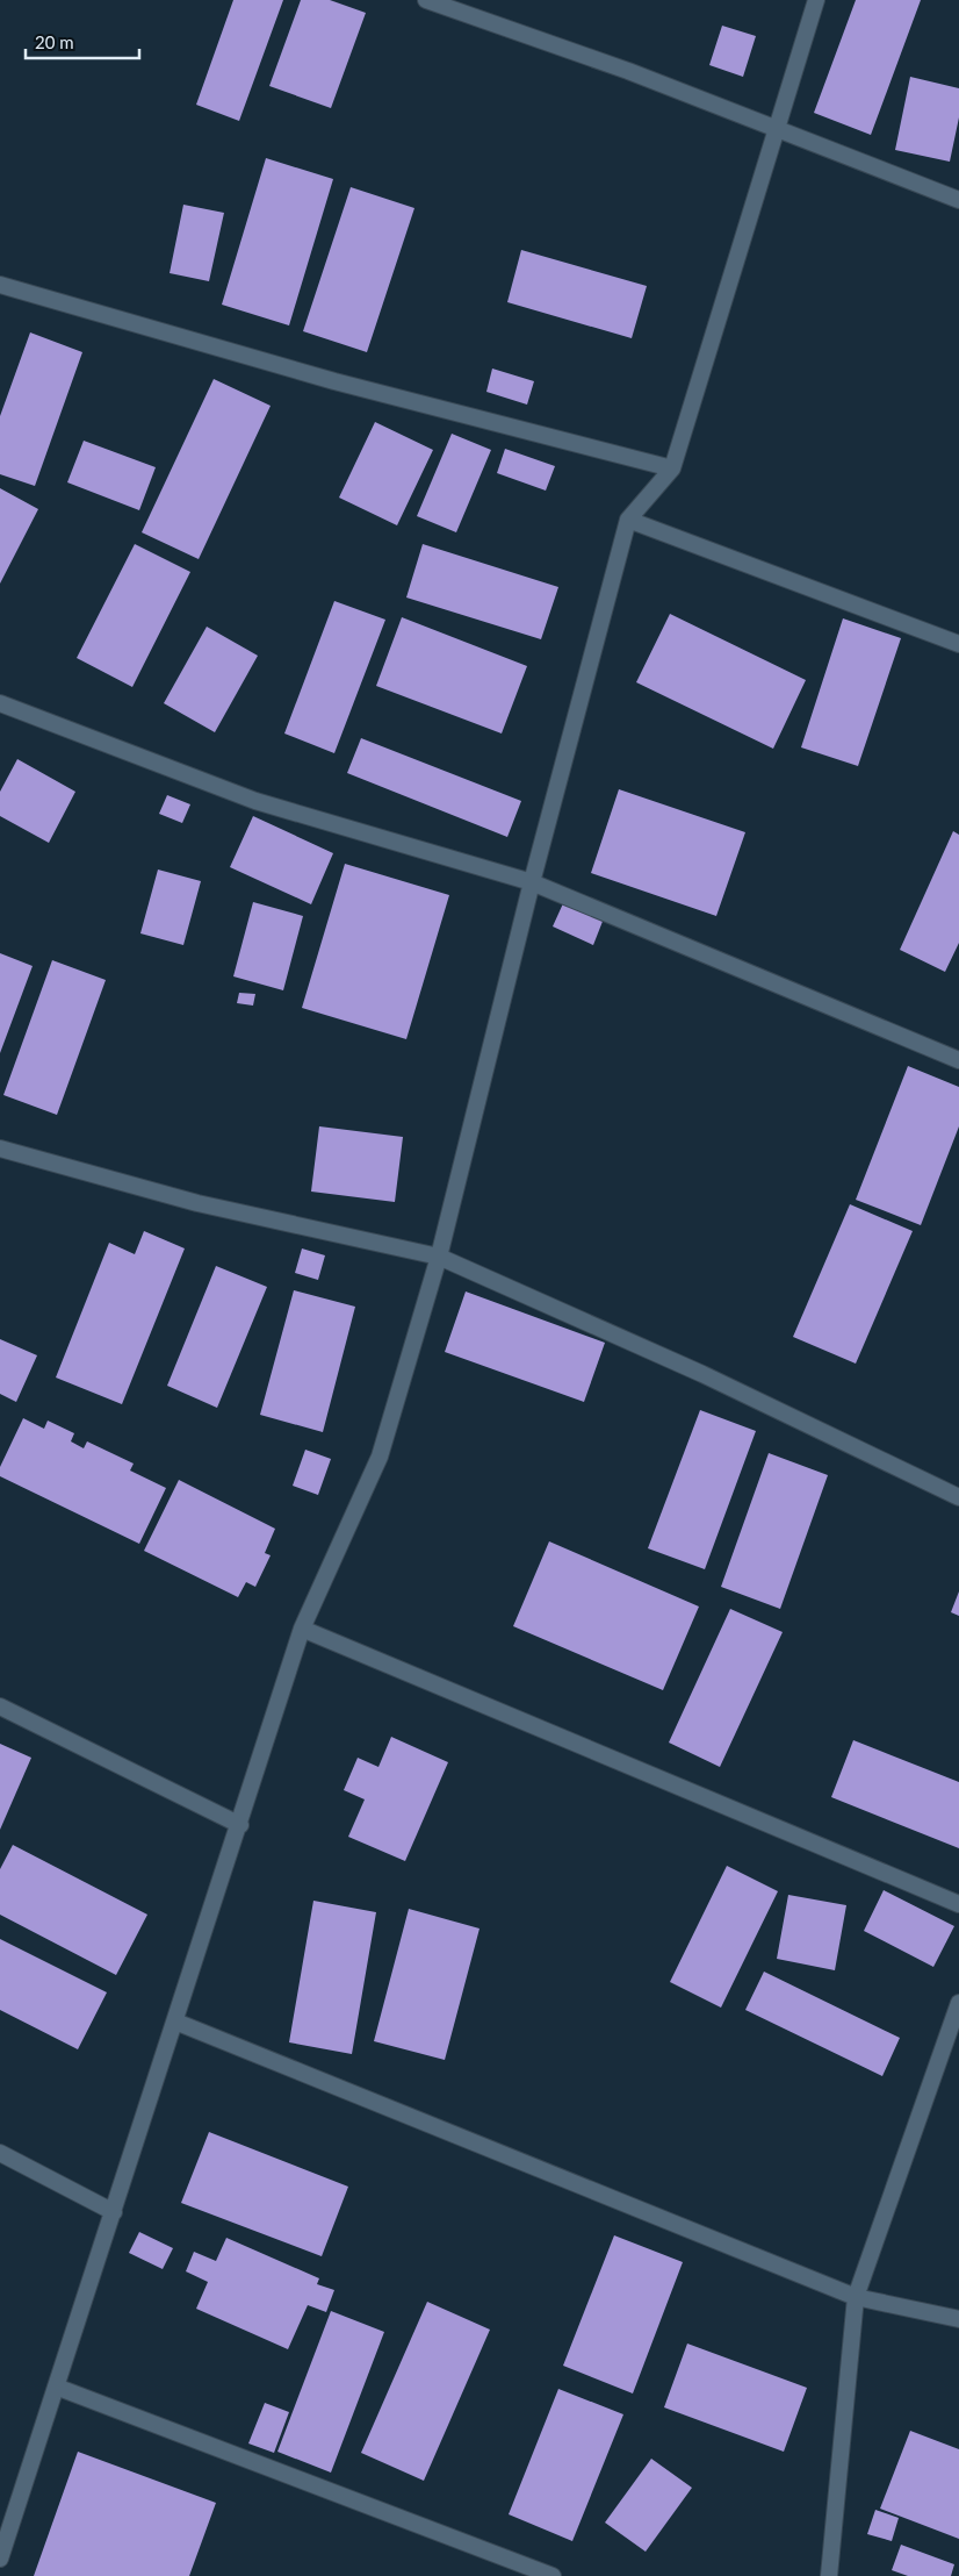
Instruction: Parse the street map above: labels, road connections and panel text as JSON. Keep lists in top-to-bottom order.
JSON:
{
  "scale_bar": "20 m"
}
